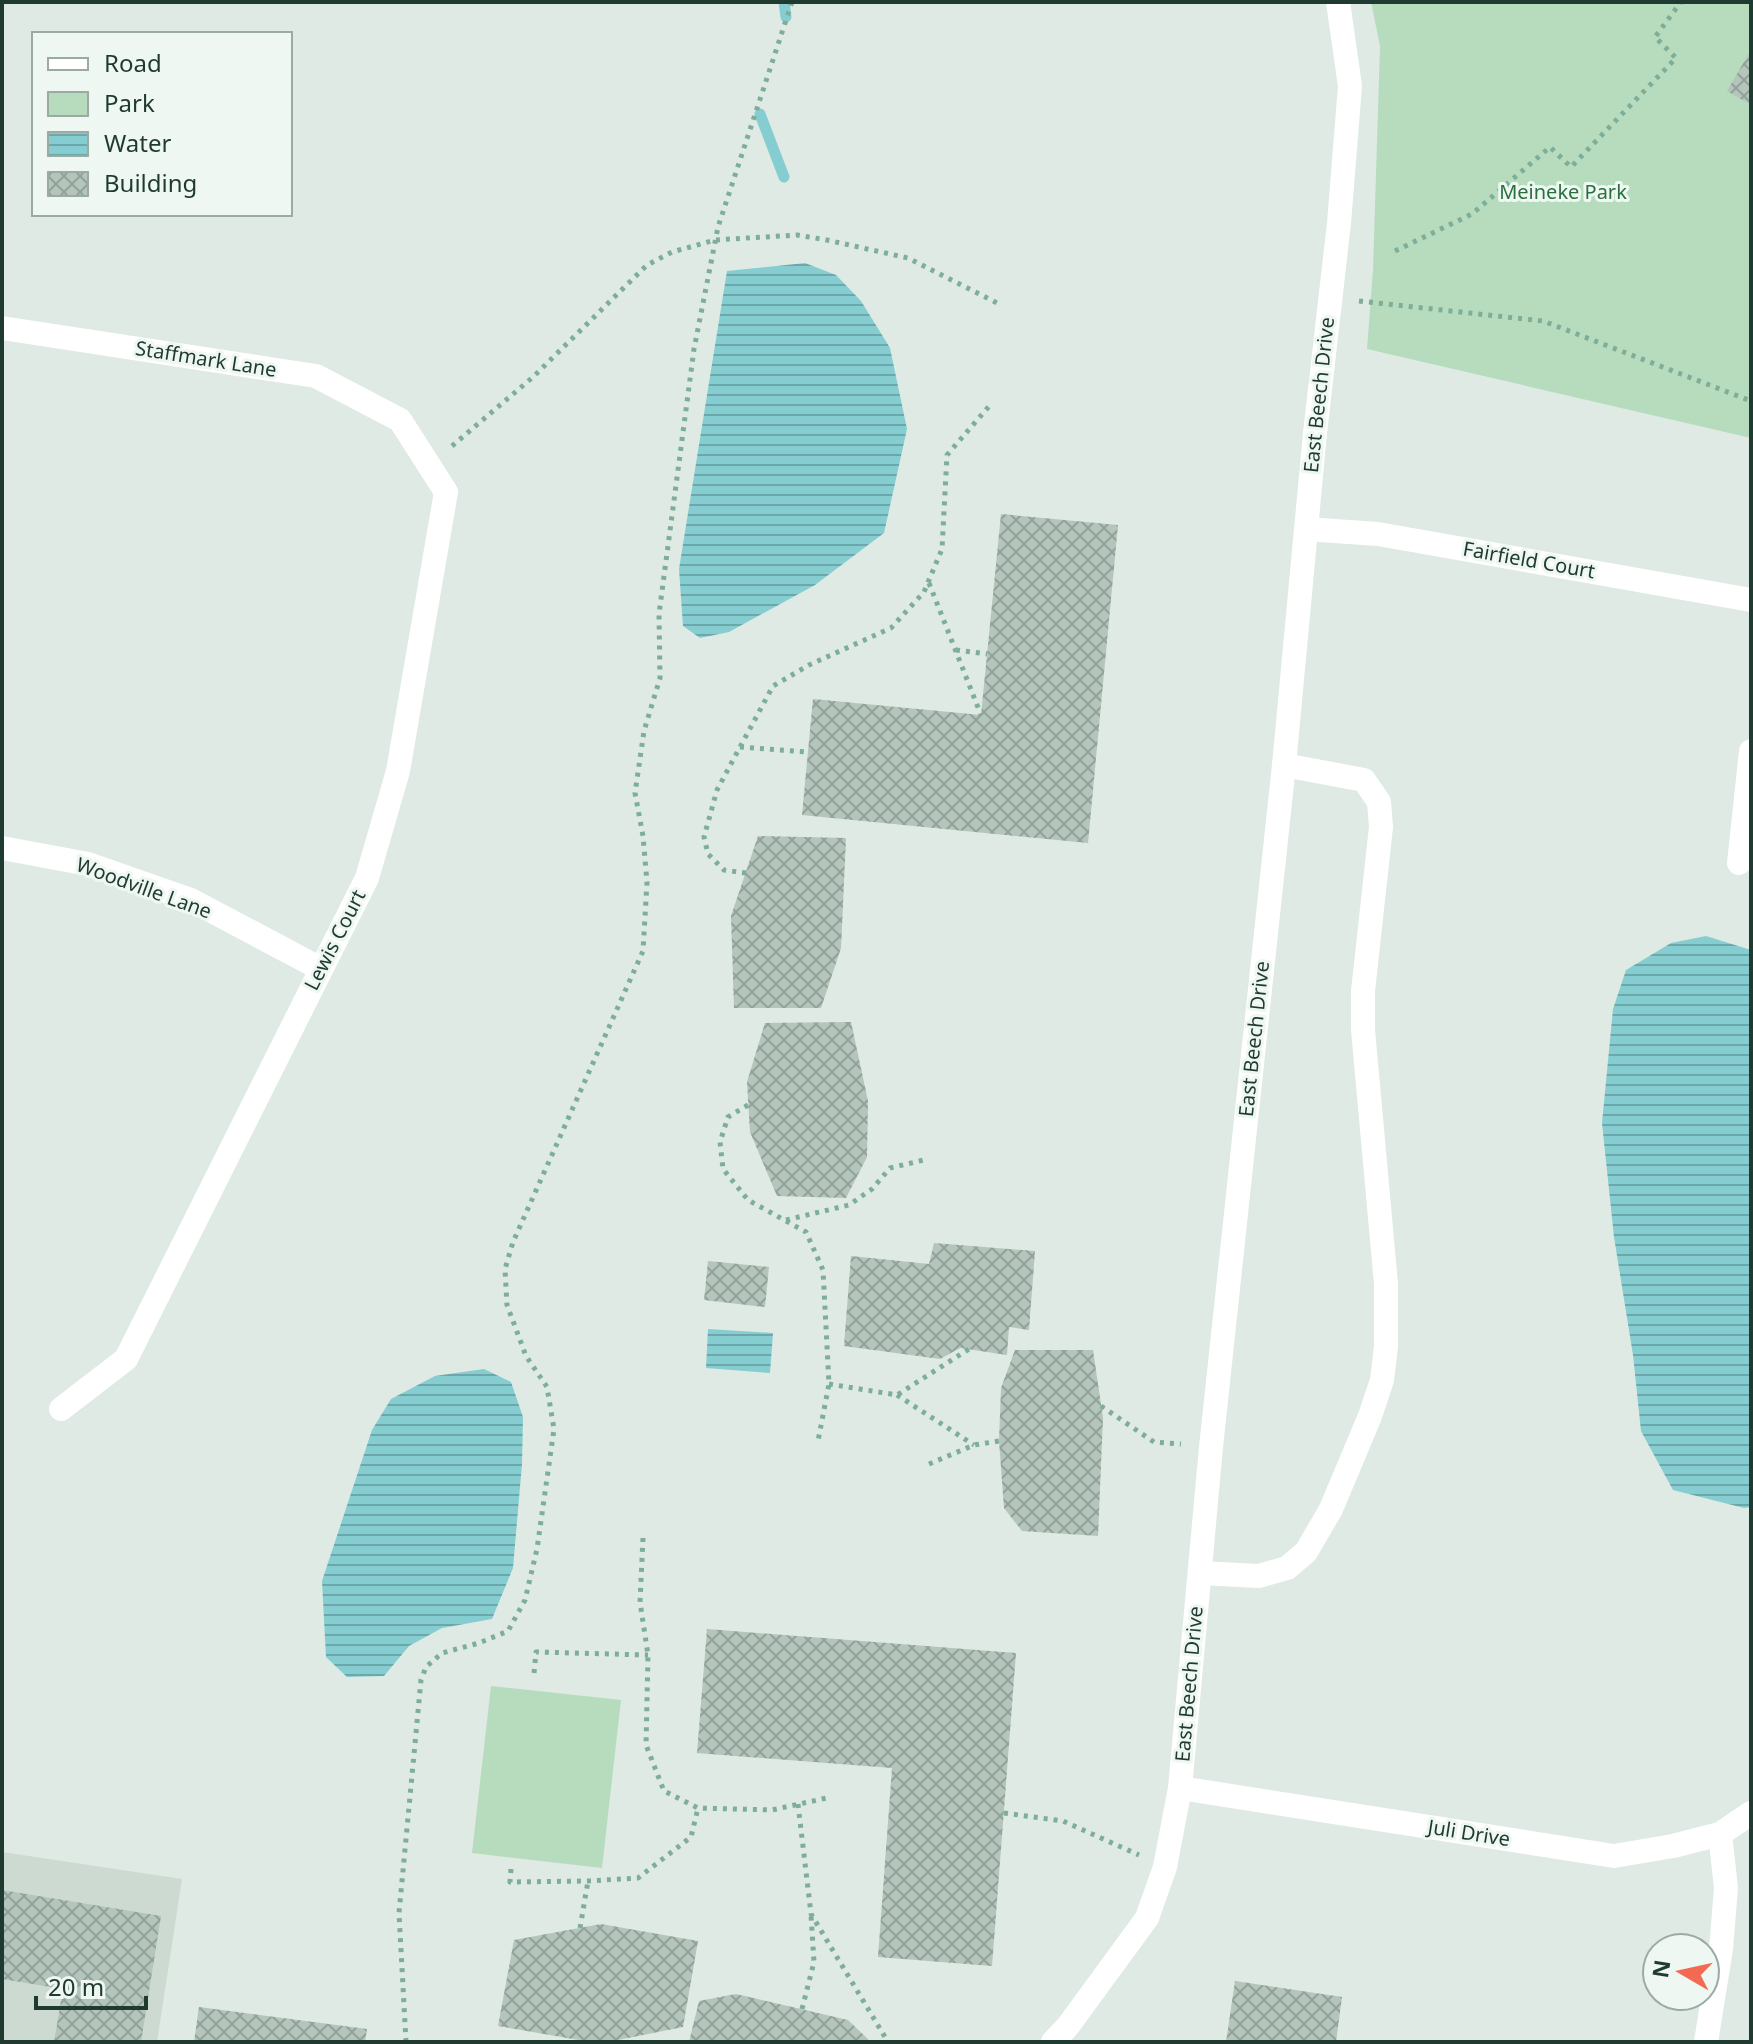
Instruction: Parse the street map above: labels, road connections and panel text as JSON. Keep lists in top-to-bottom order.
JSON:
{
  "streets": {
    "street": [
      "Staffmark Lane",
      "East Beech Drive",
      "Fairfield Court",
      "Woodville Lane",
      "Lewis Court",
      "Juli Drive"
    ]
  },
  "crossings": [
    ["Staffmark Lane", "Lewis Court"],
    ["East Beech Drive", "Fairfield Court"],
    ["East Beech Drive", "Juli Drive"],
    ["Woodville Lane", "Lewis Court"]
  ],
  "parks": ["Meineke Park"],
  "legend": [
    "Road",
    "Park",
    "Water",
    "Building"
  ],
  "scale_bar": "20 m",
  "north": "left"
}
